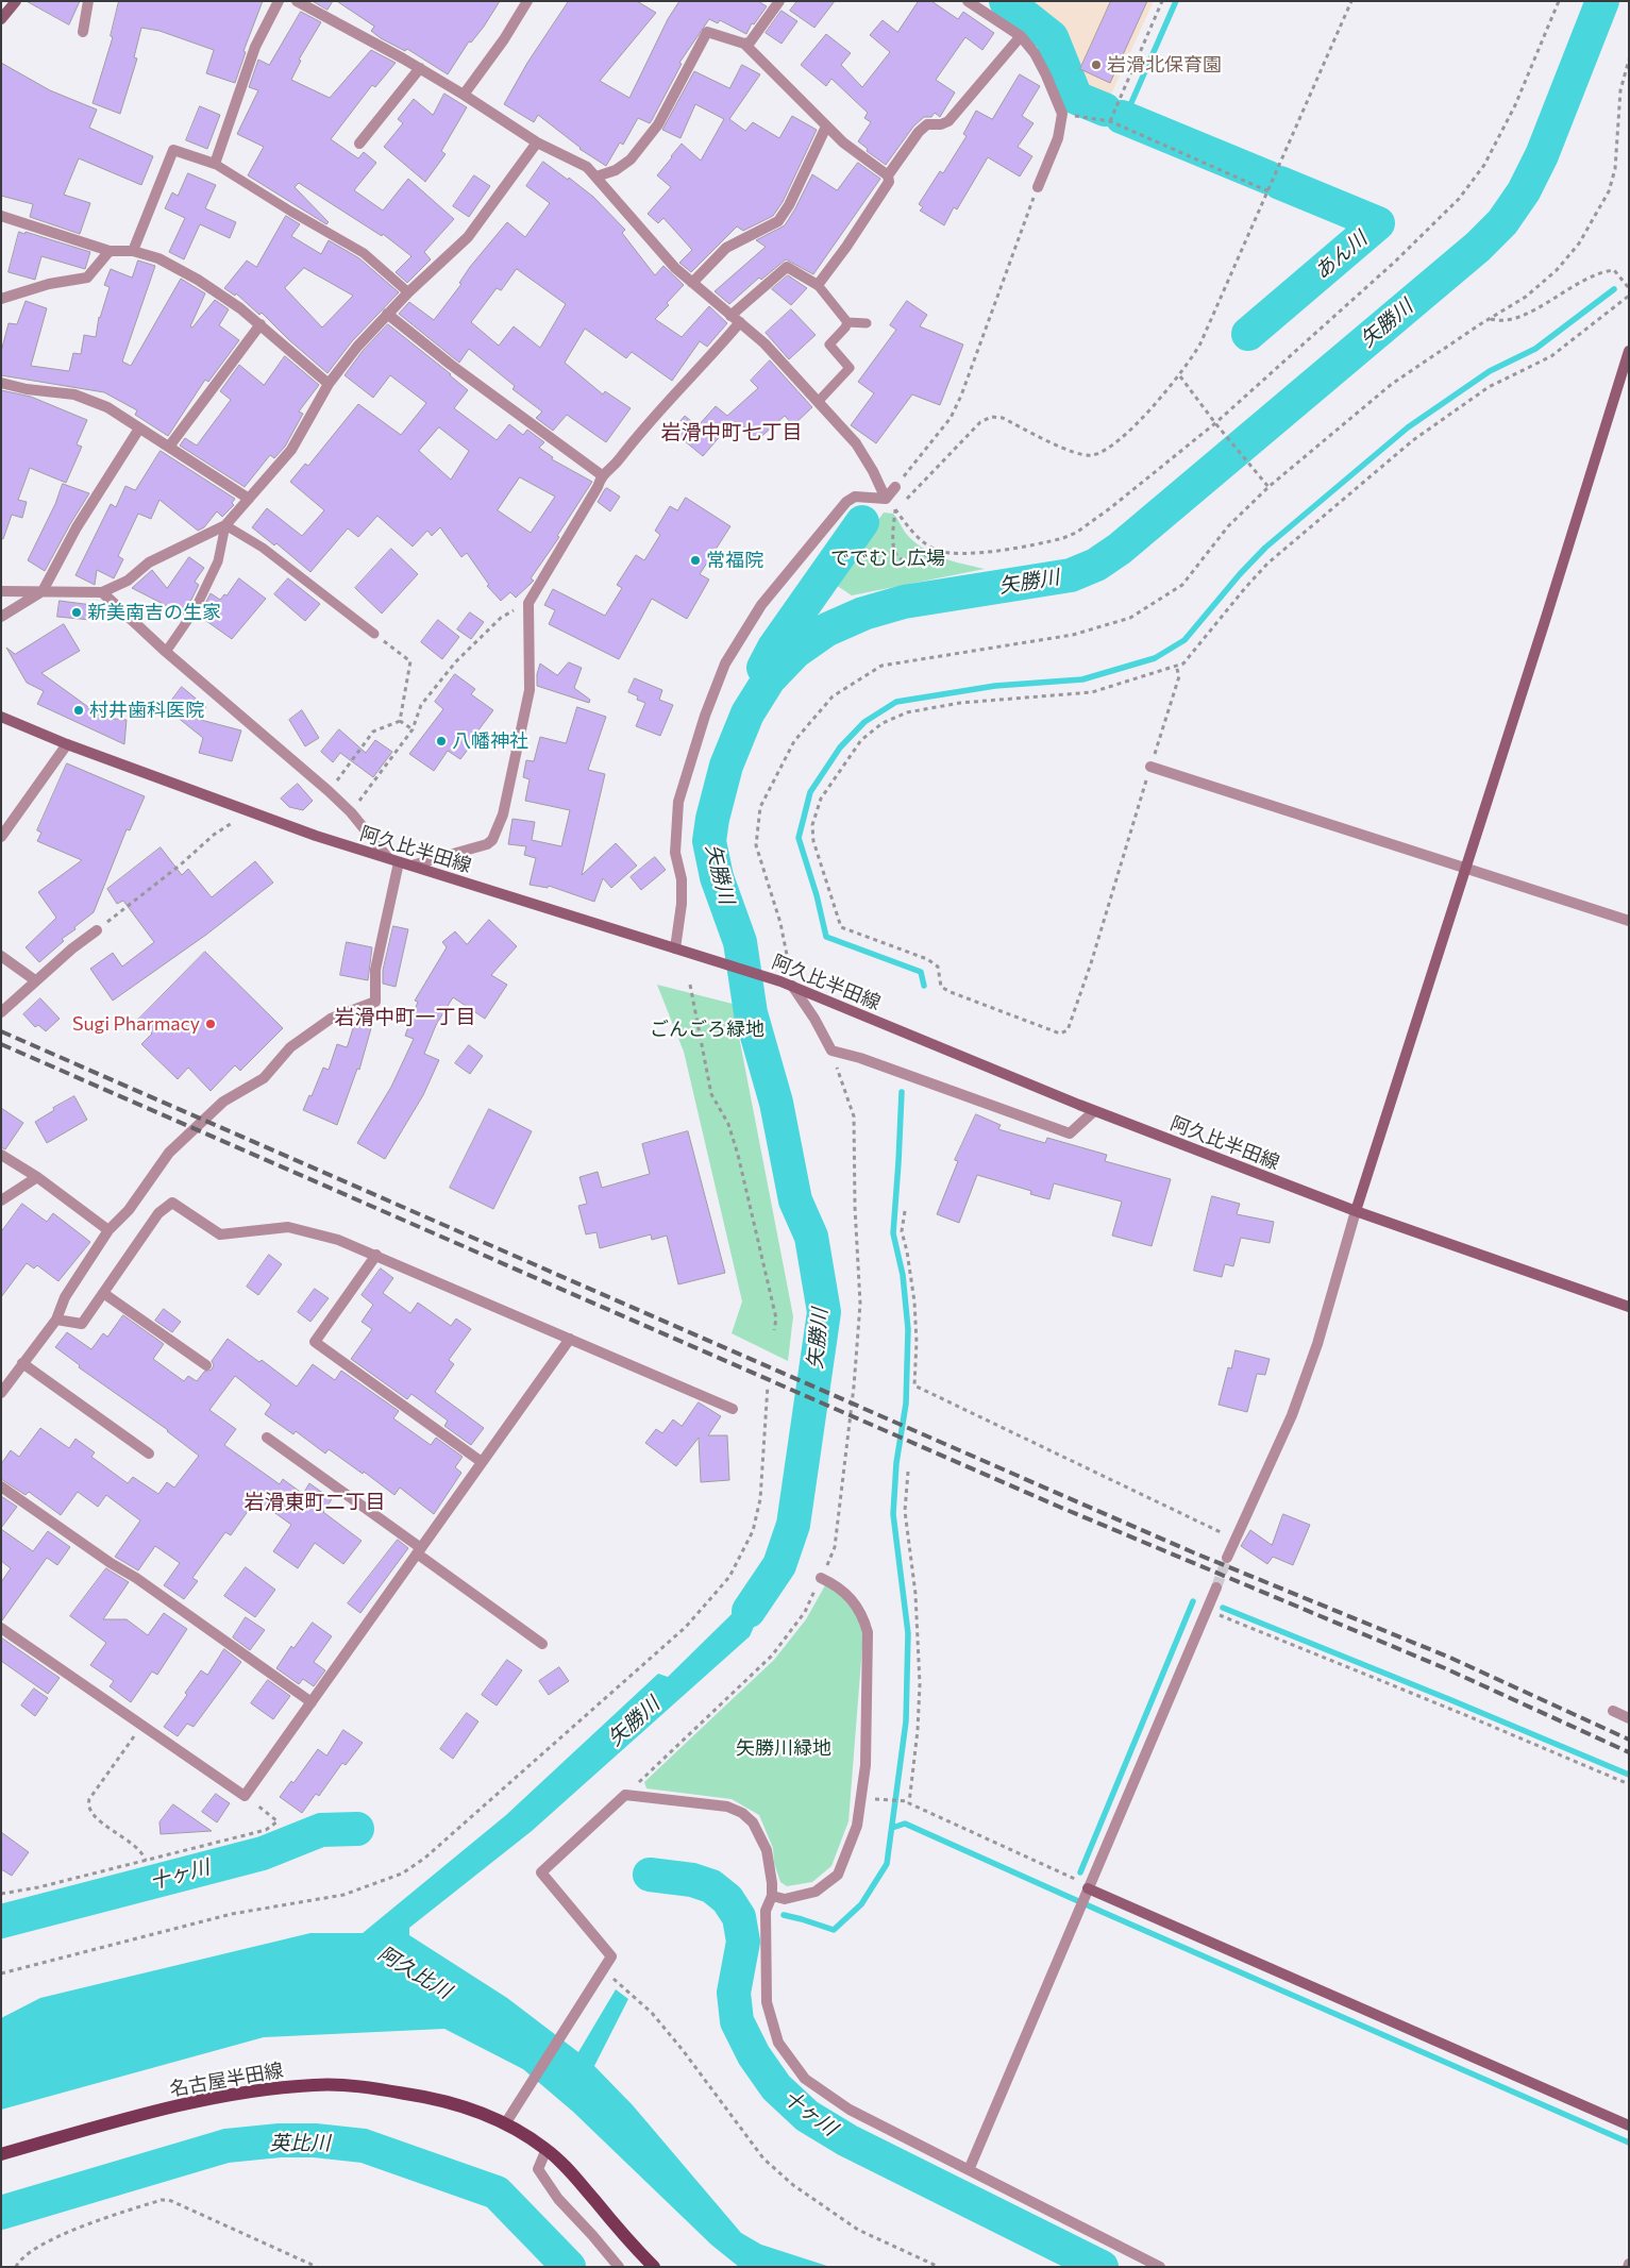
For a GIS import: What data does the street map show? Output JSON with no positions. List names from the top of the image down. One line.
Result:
{"streets":{"main road":["阿久比半田線","名古屋半田線"]},"districts":["岩滑中町七丁目","岩滑中町一丁目","岩滑東町二丁目"],"water":["あん川","矢勝川","十ヶ川","阿久比川","英比川"],"parks":["ででむし広場","ごんごろ緑地","矢勝川緑地"],"places":["岩滑北保育園","常福院","新美南吉の生家","村井歯科医院","八幡神社","Sugi Pharmacy"]}
